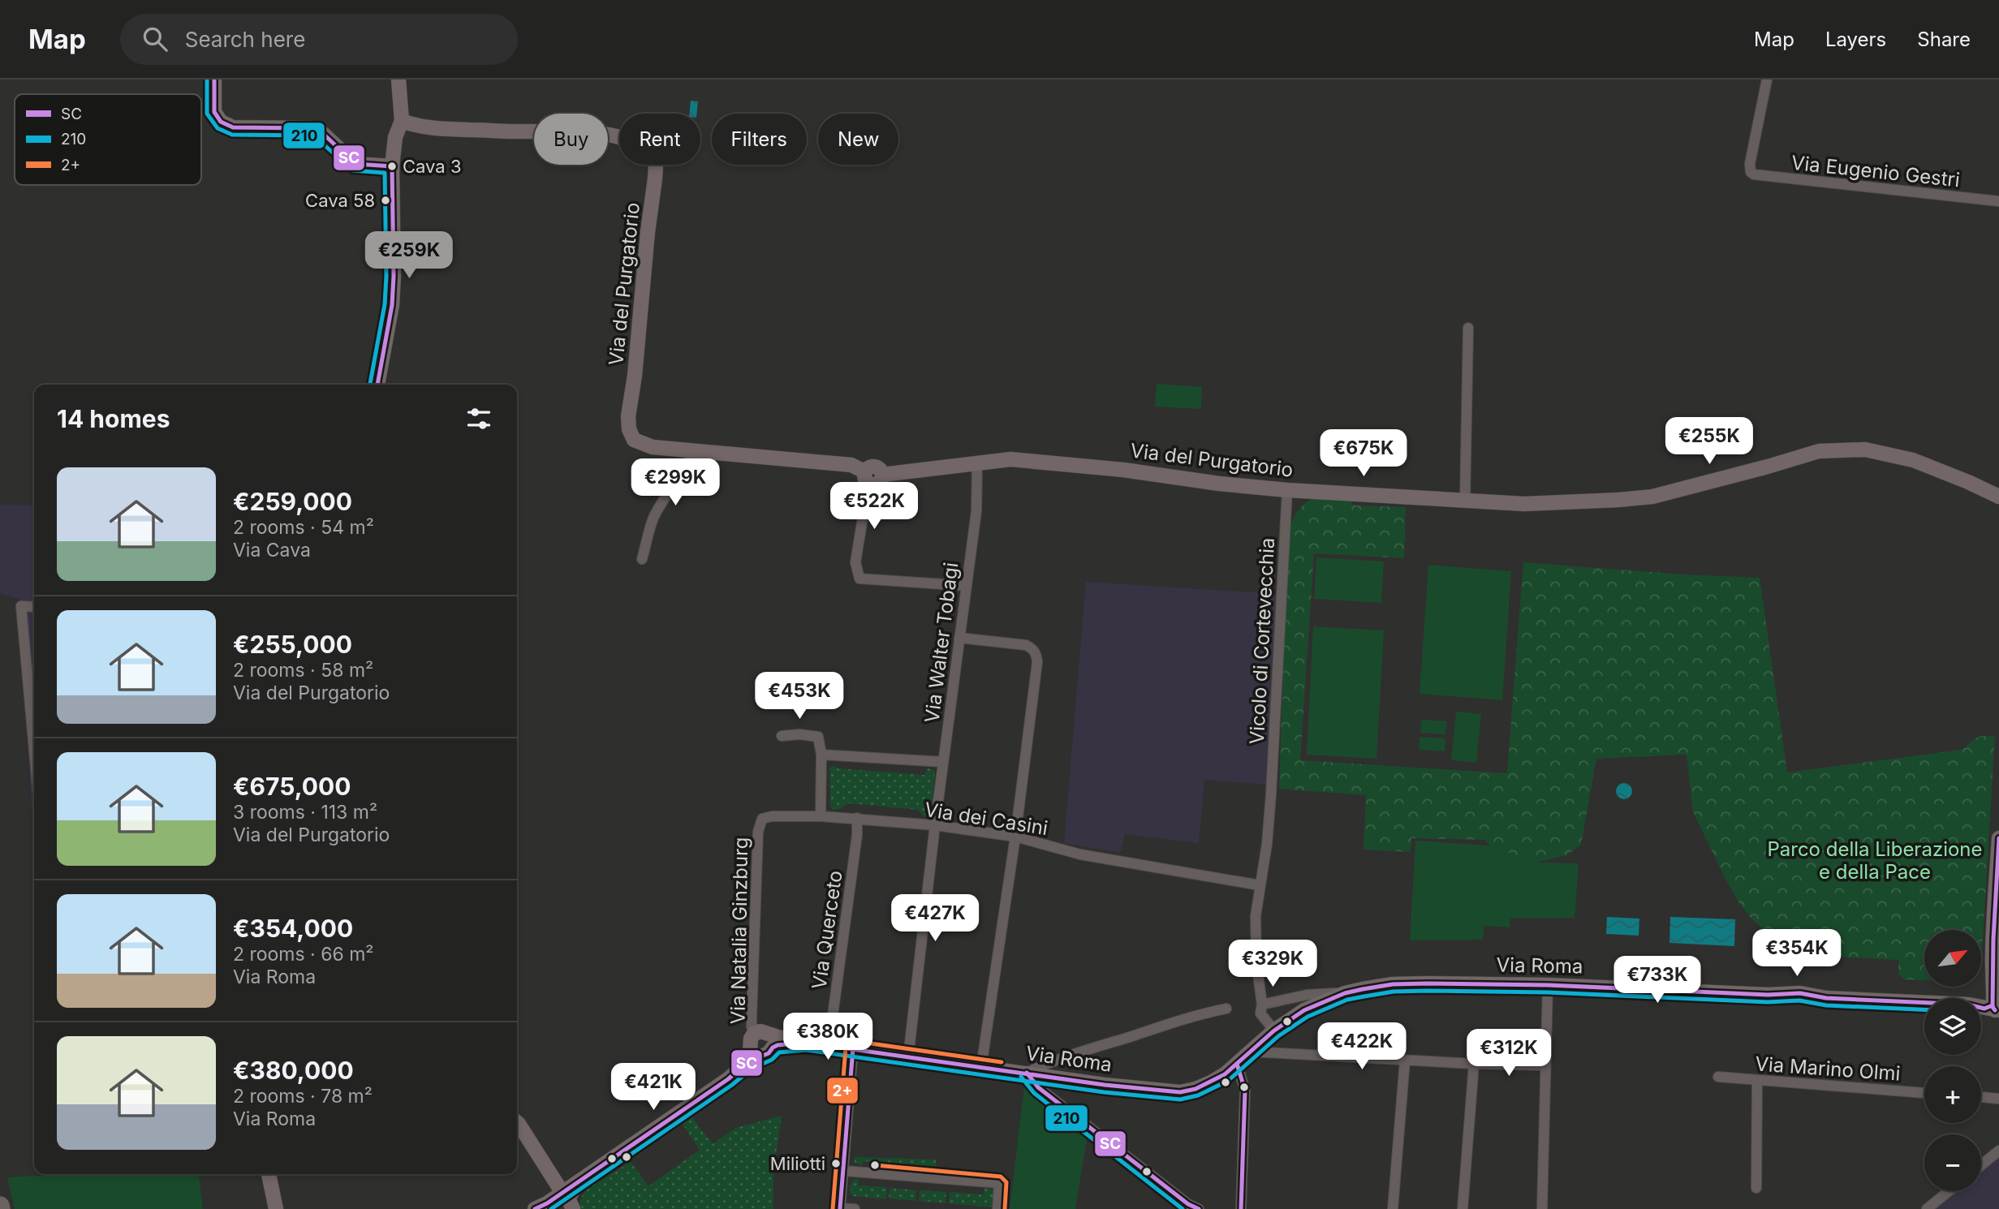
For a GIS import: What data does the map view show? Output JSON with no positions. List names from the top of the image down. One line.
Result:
{"streets":{"street":["Via Eugenio Gestri","Via del Purgatorio","Vicolo di Cortevecchia","Via Walter Tobagi","Via dei Casini","Via Querceto","Via Natalia Ginzburg","Via Roma","Via Marino Olmi"]},"crossings":[["Via del Purgatorio","Vicolo di Cortevecchia"],["Via del Purgatorio","Via Walter Tobagi"],["Vicolo di Cortevecchia","Via dei Casini"],["Via Walter Tobagi","Via dei Casini"],["Via Walter Tobagi","Via Roma"],["Via dei Casini","Via Querceto"],["Via dei Casini","Via Natalia Ginzburg"],["Via Querceto","Via Roma"],["Via Natalia Ginzburg","Via Roma"]],"parks":["Parco della Liberazione e della Pace"],"places":["Cava 3","Cava 58","Miliotti"],"lines":["transit line SC","transit line 210","transit line 2+"],"legend":["SC","210","2+"],"north":"top right","page":{"header":"Map","search":"Search here","nav":["Map","Layers","Share"],"chip":["Buy","Rent","Filters","New"],"price":["€259K","€255K","€675K","€299K","€522K","€453K","€427K","€354K","€329K","€733K","€380K","€422K","€312K","€421K"],"heading":"14 homes","list":[{"name":"€259,000","note":"2 rooms · 54 m² · Via Cava"},{"name":"€255,000","note":"2 rooms · 58 m² · Via del Purgatorio"},{"name":"€675,000","note":"3 rooms · 113 m² · Via del Purgatorio"},{"name":"€354,000","note":"2 rooms · 66 m² · Via Roma"},{"name":"€380,000","note":"2 rooms · 78 m² · Via Roma"}],"map_buttons":["+","−"]}}
